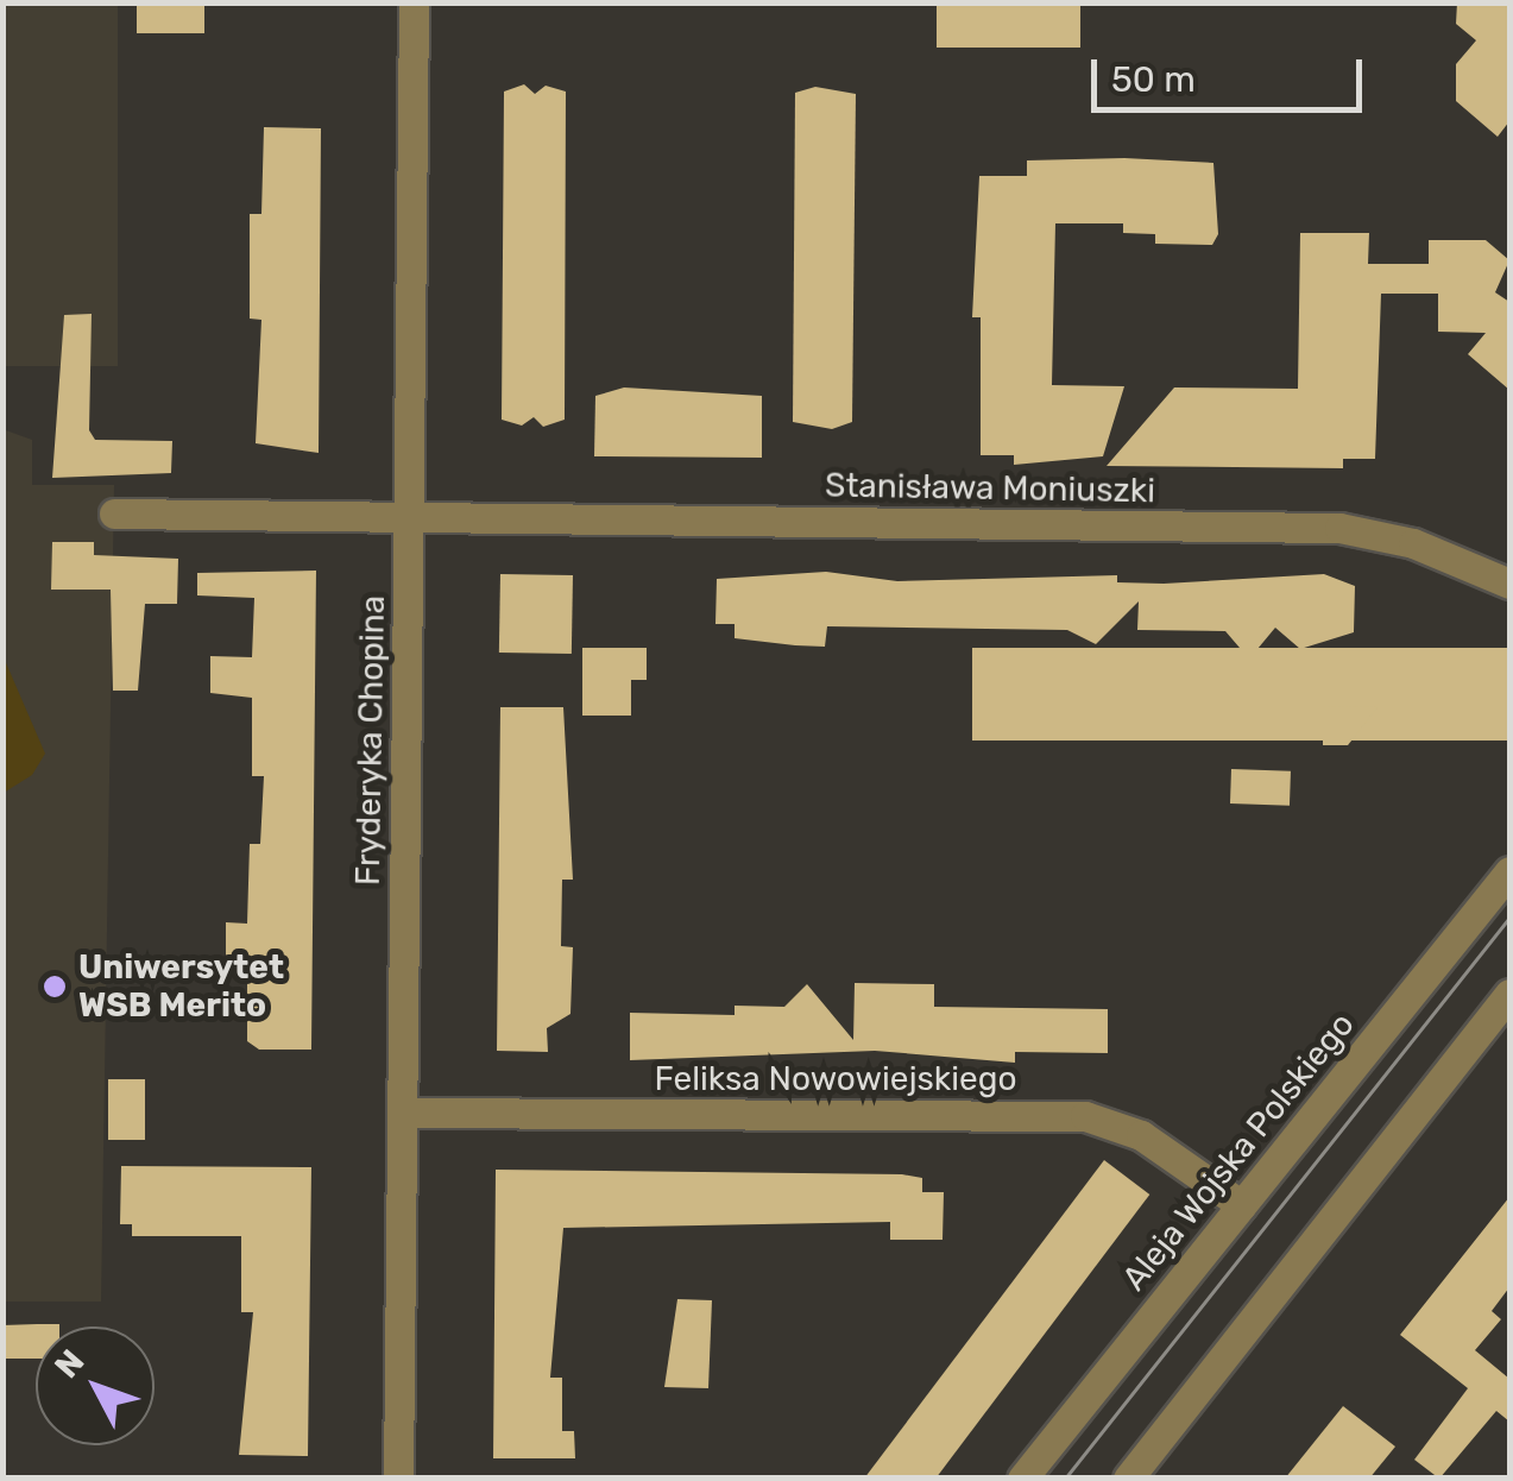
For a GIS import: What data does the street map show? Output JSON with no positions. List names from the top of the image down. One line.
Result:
{"streets":{"street":["Stanisława Moniuszki","Fryderyka Chopina","Feliksa Nowowiejskiego","Aleja Wojska Polskiego"]},"crossings":[["Stanisława Moniuszki","Fryderyka Chopina"],["Fryderyka Chopina","Feliksa Nowowiejskiego"],["Feliksa Nowowiejskiego","Aleja Wojska Polskiego"]],"places":["Uniwersytet WSB Merito"],"scale_bar":"50 m","north":"top left"}
